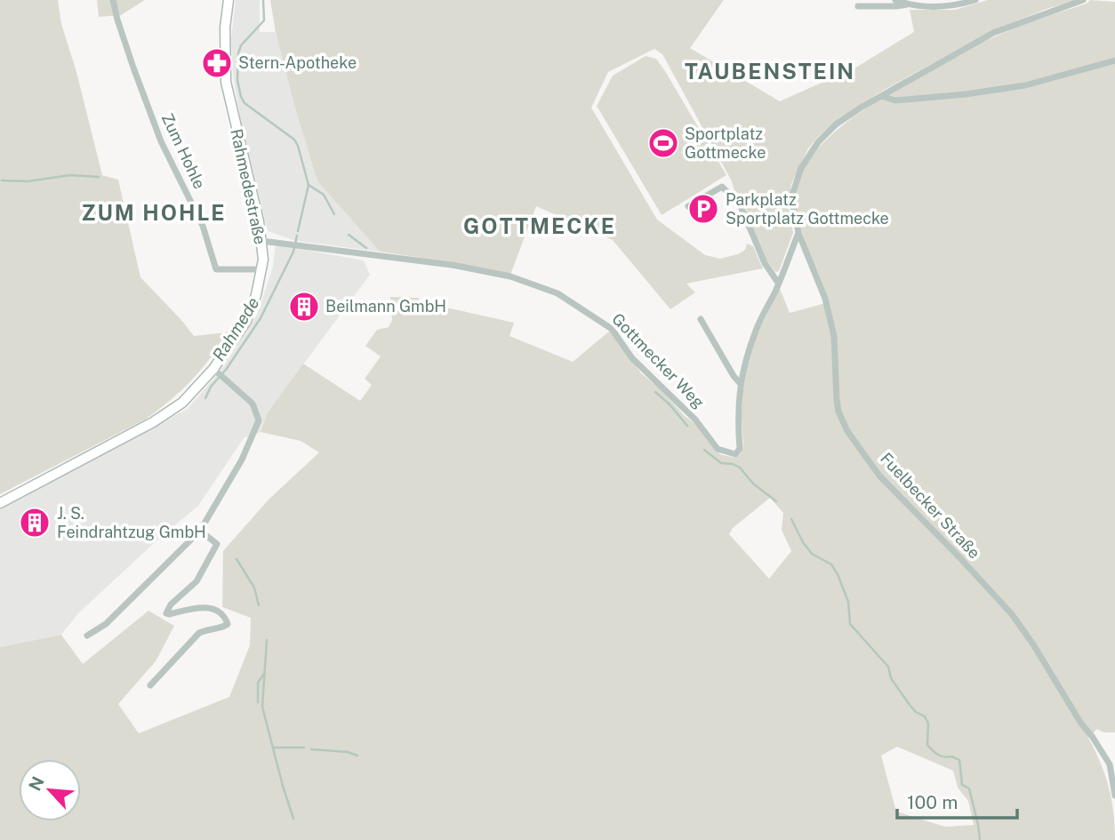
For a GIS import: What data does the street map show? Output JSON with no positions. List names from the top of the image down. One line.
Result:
{"streets":{"main road":["Rahmedestraße"],"street":["Zum Hohle","Gottmecker Weg","Fuelbecker Straße"]},"crossings":[["Zum Hohle","Rahmedestraße"],["Rahmedestraße","Gottmecker Weg"],["Gottmecker Weg","Fuelbecker Straße"]],"districts":["TAUBENSTEIN","ZUM HOHLE","GOTTMECKE"],"water":["Rahmede"],"places":{"pharmacy":["Stern-Apotheke"],"sports":["Sportplatz Gottmecke"],"parking":["Parkplatz Sportplatz Gottmecke"],"building":["Beilmann GmbH","J. S. Feindrahtzug GmbH"]},"scale_bar":"100 m","north":"top left"}
